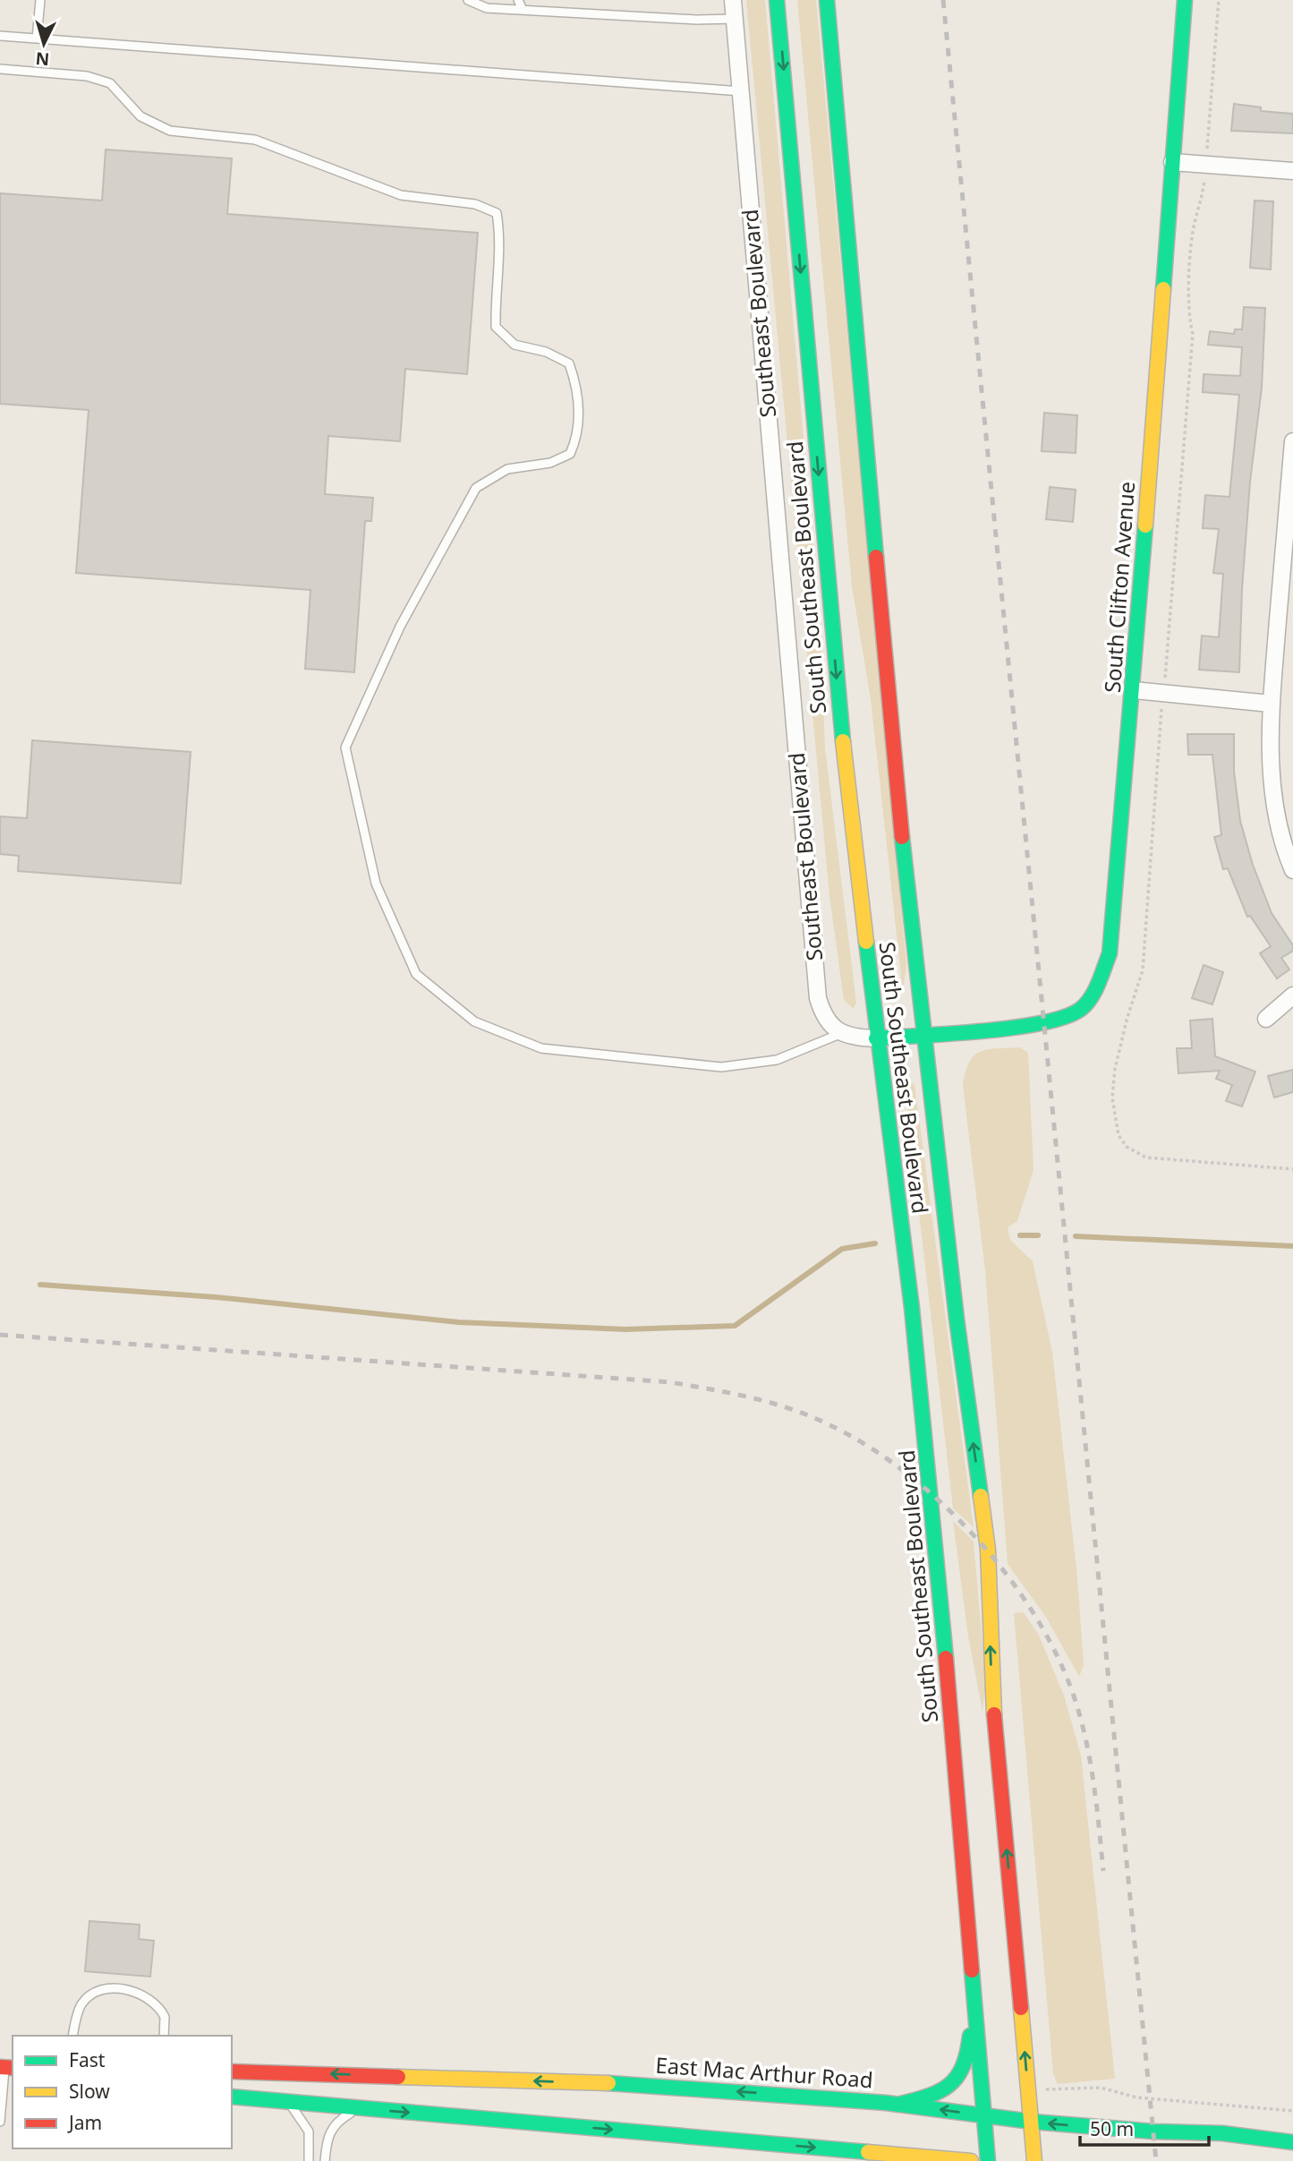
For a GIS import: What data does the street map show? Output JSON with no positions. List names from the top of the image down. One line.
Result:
{"streets":{"main road":["South Southeast Boulevard","South Clifton Avenue","East Mac Arthur Road"],"street":["Southeast Boulevard"]},"crossings":[["South Southeast Boulevard","South Clifton Avenue"],["South Southeast Boulevard","East Mac Arthur Road"]],"legend":["Fast","Slow","Jam"],"scale_bar":"50 m","north":"bottom"}
